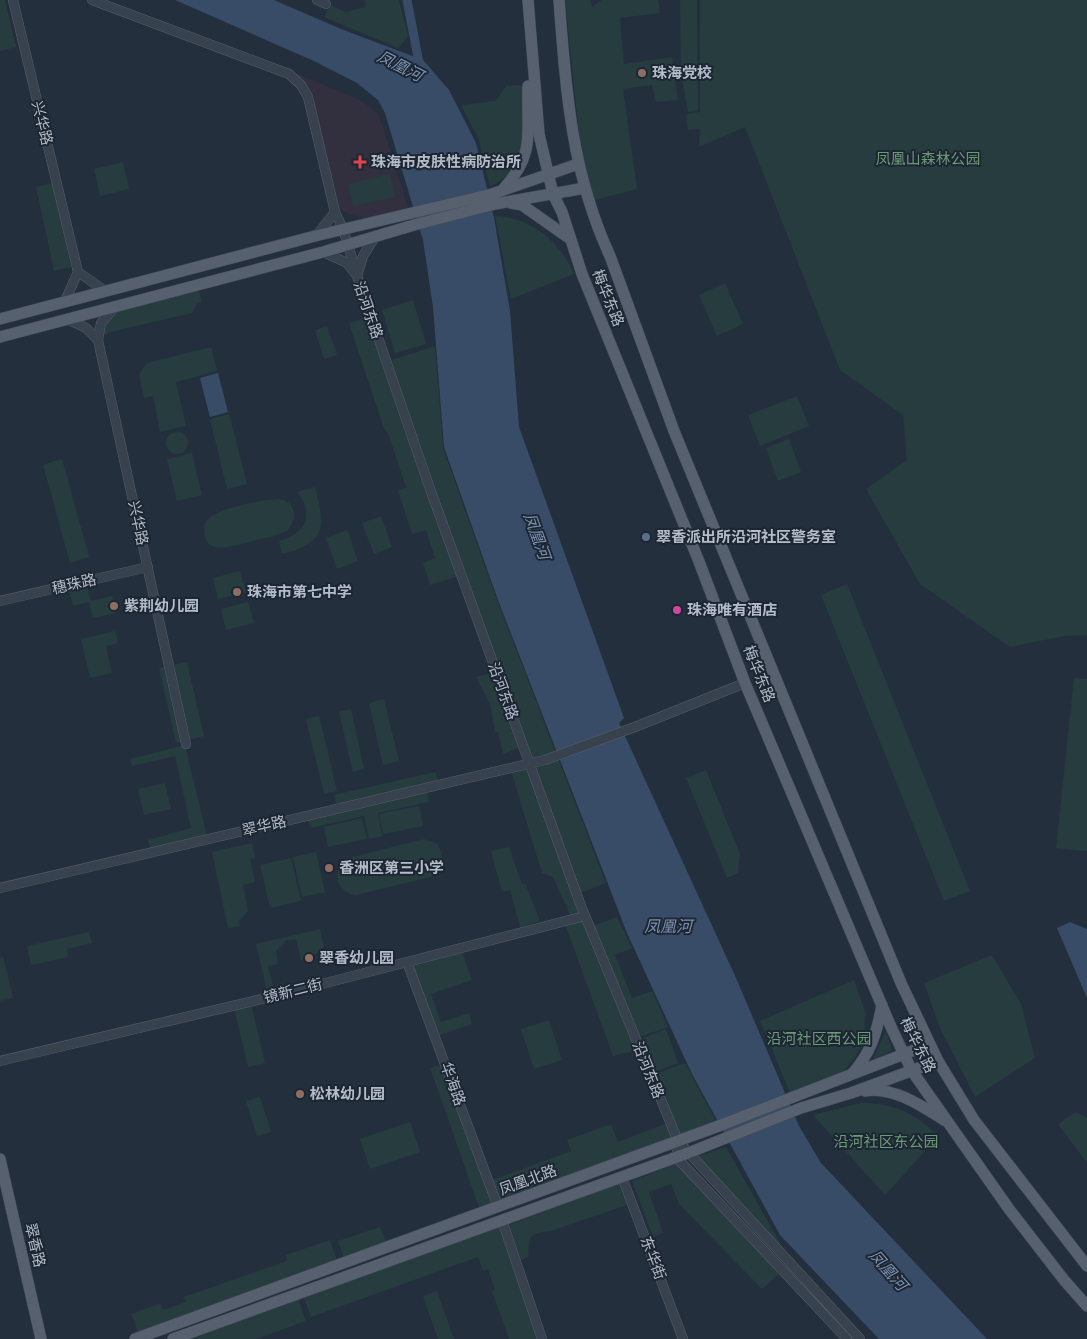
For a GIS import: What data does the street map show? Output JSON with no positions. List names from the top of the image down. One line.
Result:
{"streets":{"main road":["梅华东路","凤凰北路","翠香路"],"street":["兴华路","沿河东路","穗珠路","翠华路","镜新二街","华海路","东华街"]},"crossings":[["兴华路","穗珠路"],["梅华东路","翠华路"],["梅华东路","凤凰北路"],["沿河东路","翠华路"],["沿河东路","镜新二街"],["沿河东路","凤凰北路"],["镜新二街","华海路"],["华海路","凤凰北路"],["凤凰北路","东华街"]],"water":["凤凰河"],"parks":["凤凰山森林公园","沿河社区西公园","沿河社区东公园"],"places":{"other":["珠海党校","翠香派出所沿河社区警务室","珠海市第七中学","紫荆幼儿园","珠海唯有酒店","香洲区第三小学","翠香幼儿园","松林幼儿园"],"health":["珠海市皮肤性病防治所"]}}
